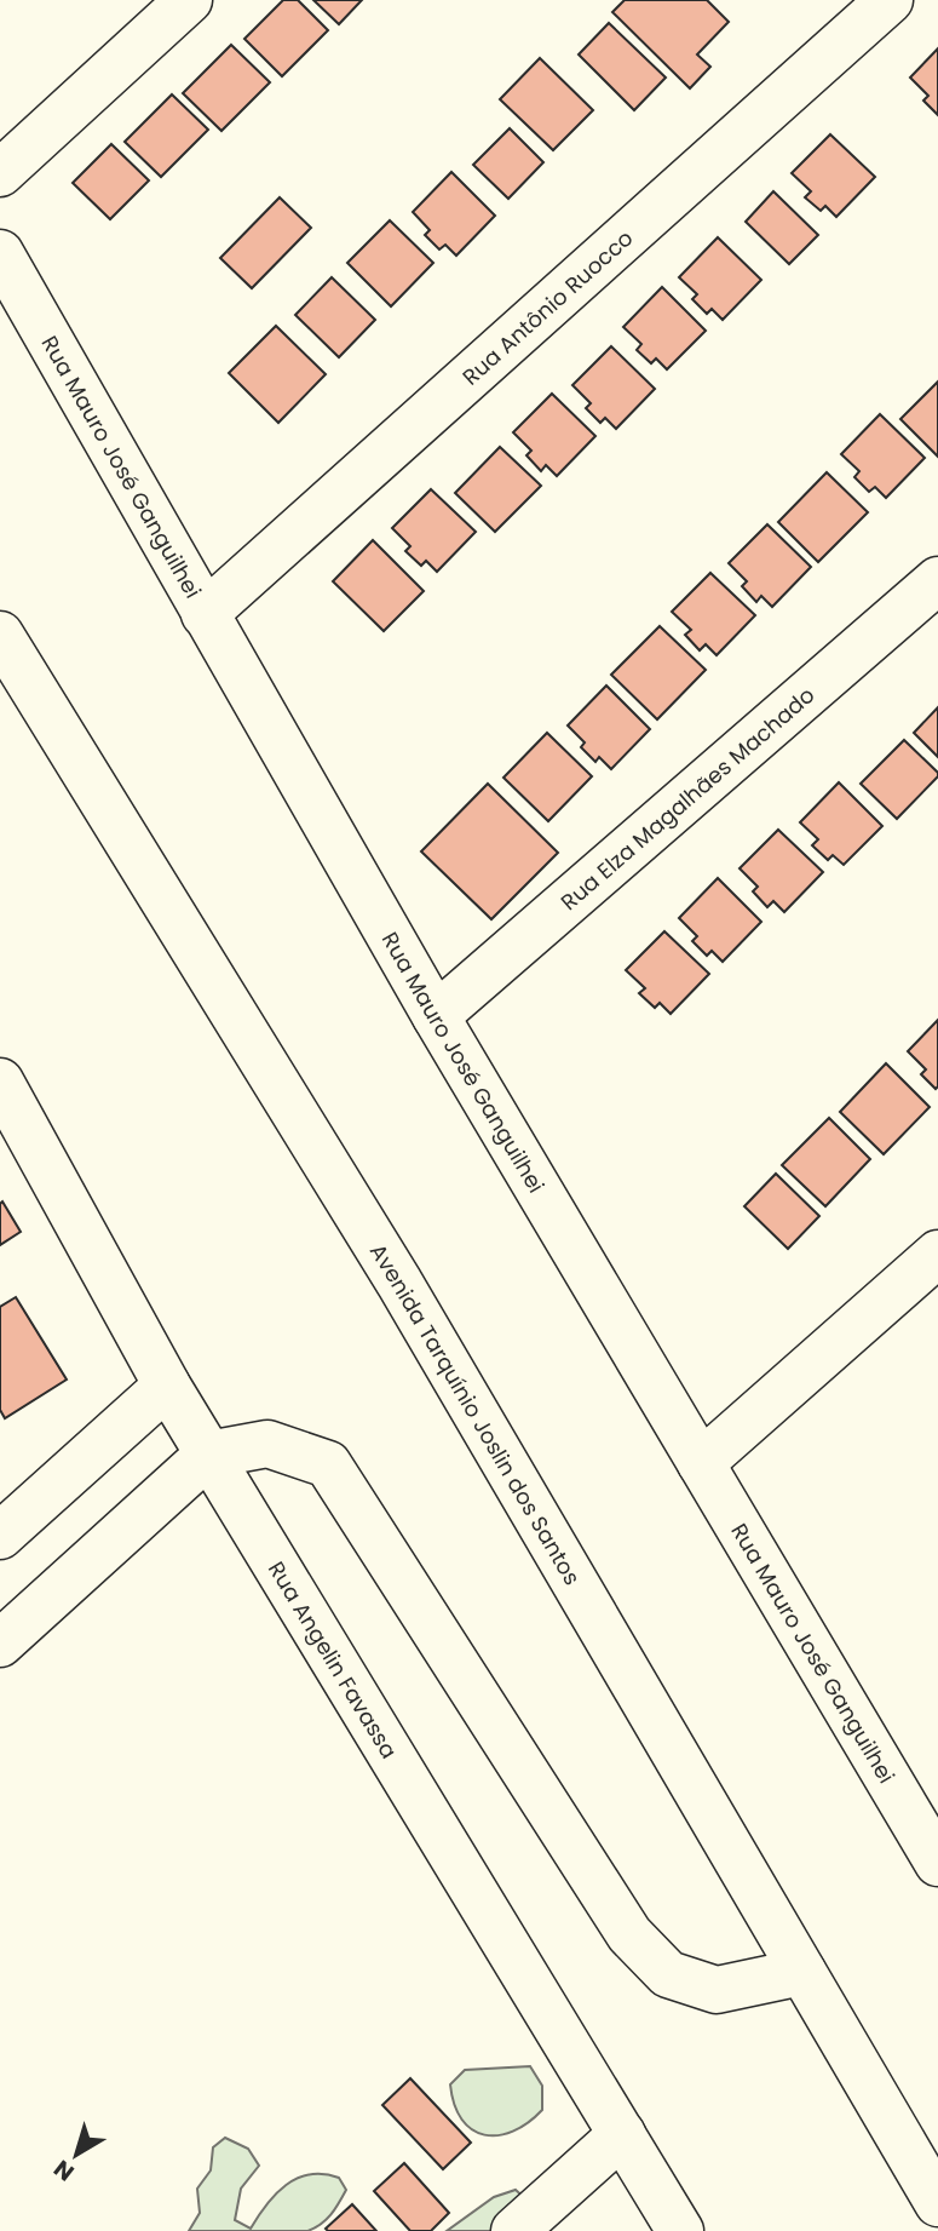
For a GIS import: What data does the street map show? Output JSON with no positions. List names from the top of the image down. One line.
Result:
{"streets":{"street":["Rua Antônio Ruocco","Rua Mauro José Ganguilhei","Rua Elza Magalhães Machado","Avenida Tarquínio Joslin dos Santos","Rua Angelin Favassa"]},"crossings":[["Rua Antônio Ruocco","Rua Mauro José Ganguilhei"],["Rua Mauro José Ganguilhei","Rua Elza Magalhães Machado"]],"north":"bottom left"}
